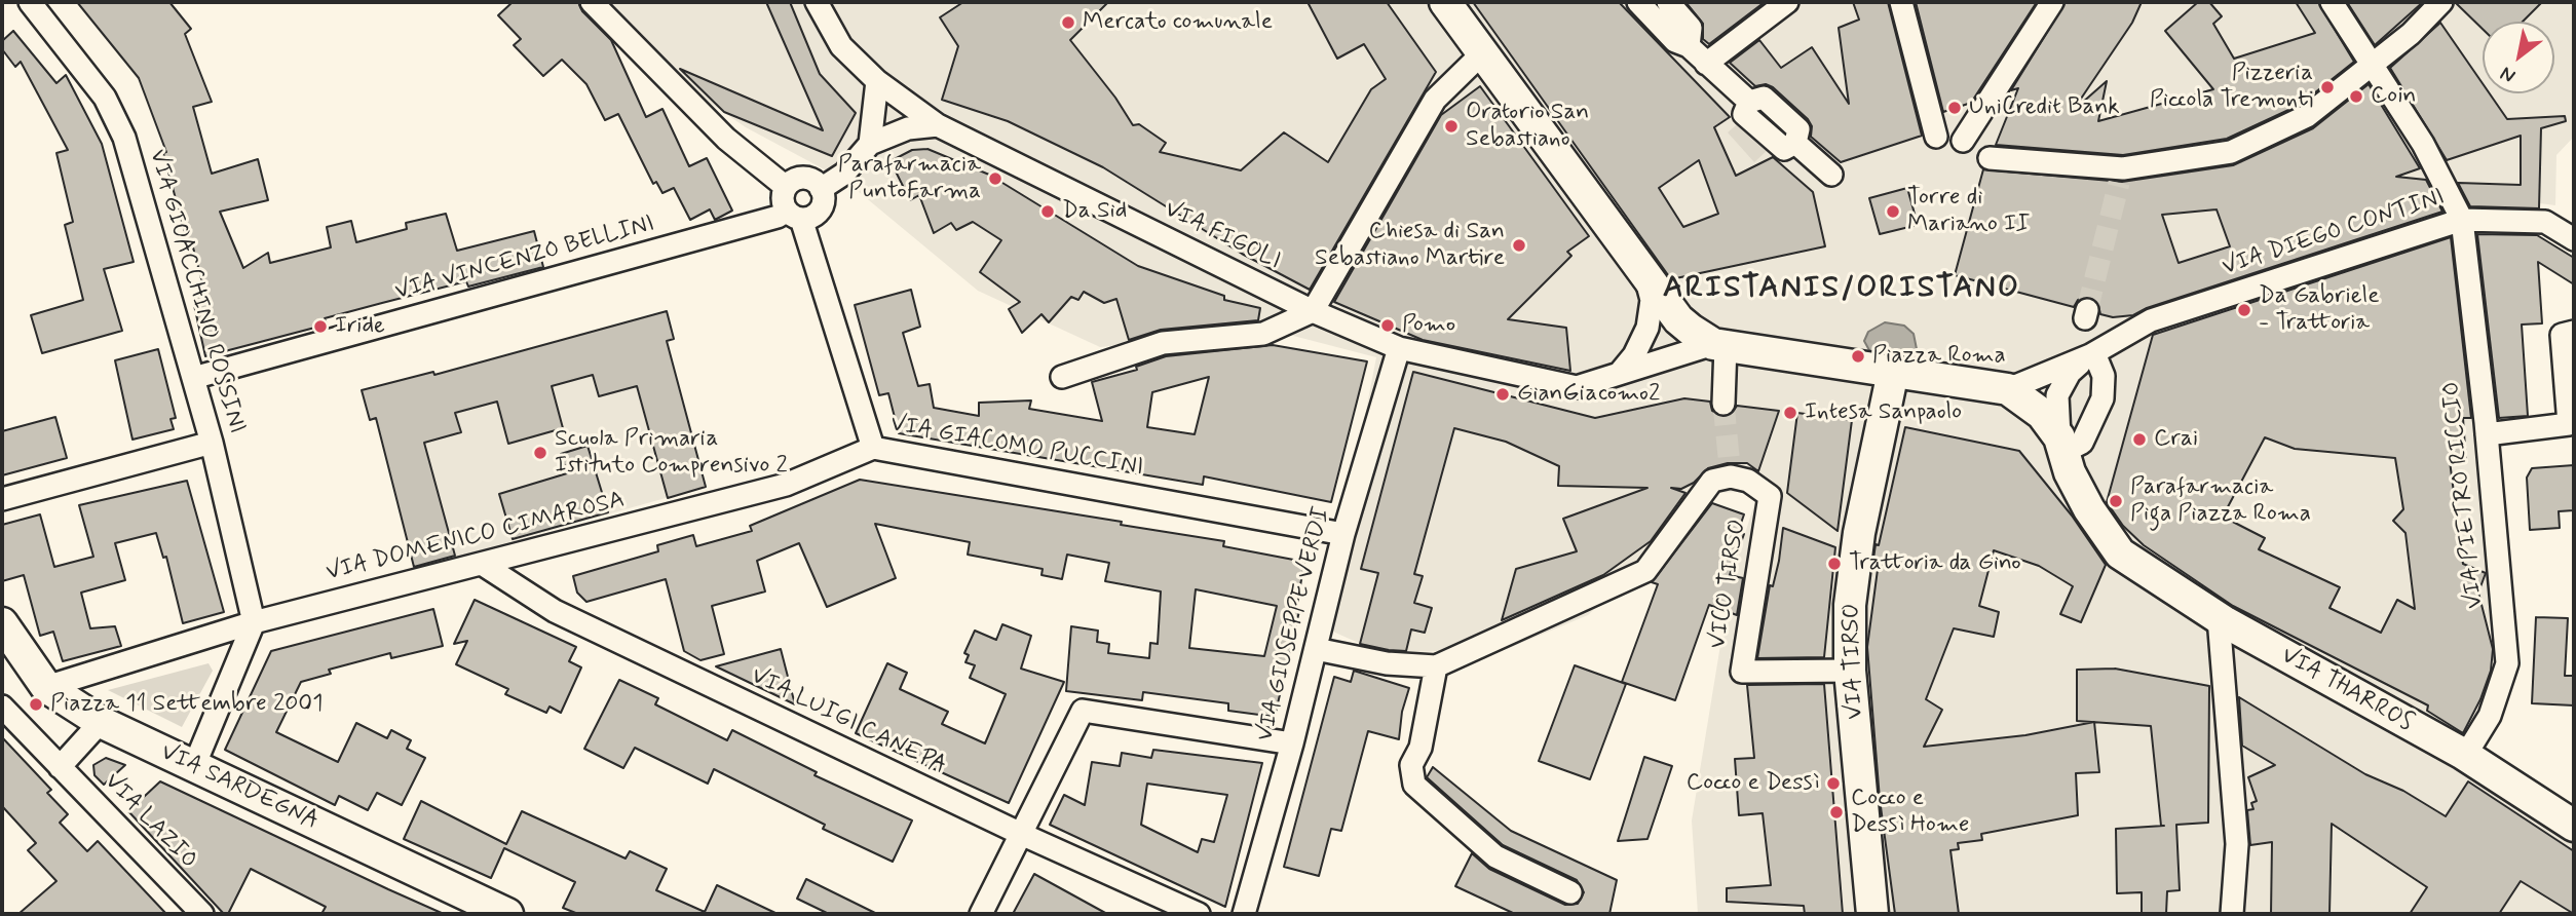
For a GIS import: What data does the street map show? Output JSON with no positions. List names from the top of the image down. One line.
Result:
{"streets":{"street":["VIA DIEGO CONTINI","VIA FIGOLI","VIA VINCENZO BELLINI","VIA GIOACCHINO ROSSINI","VIA GIACOMO PUCCINI","VIA PIETRO RICCIO","VIA DOMENICO CIMAROSA","VICO TIRSO","VIA GIUSEPPE VERDI","VIA TIRSO","VIA THARROS","VIA LUIGI CANEPA","VIA SARDEGNA","VIA LAZIO"]},"crossings":[["VIA DIEGO CONTINI","VIA PIETRO RICCIO"],["VIA FIGOLI","VIA GIUSEPPE VERDI"],["VIA VINCENZO BELLINI","VIA GIOACCHINO ROSSINI"],["VIA VINCENZO BELLINI","VIA GIACOMO PUCCINI"],["VIA GIOACCHINO ROSSINI","VIA DOMENICO CIMAROSA"],["VIA GIACOMO PUCCINI","VIA DOMENICO CIMAROSA"],["VIA GIACOMO PUCCINI","VIA GIUSEPPE VERDI"],["VIA PIETRO RICCIO","VIA THARROS"],["VIA DOMENICO CIMAROSA","VIA LUIGI CANEPA"],["VIA DOMENICO CIMAROSA","VIA SARDEGNA"],["VICO TIRSO","VIA TIRSO"]],"districts":["ARISTANIS/ORISTANO"],"places":["Mercato comunale","Pizzeria Piccola Tremonti","Coin","UniCredit Bank","Oratorio San Sebastiano","Parafarmacia PuntoFarma","Da Sid","Torre di Mariano II","Chiesa di San Sebastiano Martire","Da Gabriele - Trattoria","Pomo","Iride","Piazza Roma","GianGiacomo2","Intesa Sanpaolo","Crai","Scuola Primaria Istituto Comprensivo 2","Parafarmacia Piga Piazza Roma","Trattoria da Gino","Piazza 11 Settembre 2001","Cocco e Dessì","Cocco e Dessì Home"],"north":"bottom left"}
